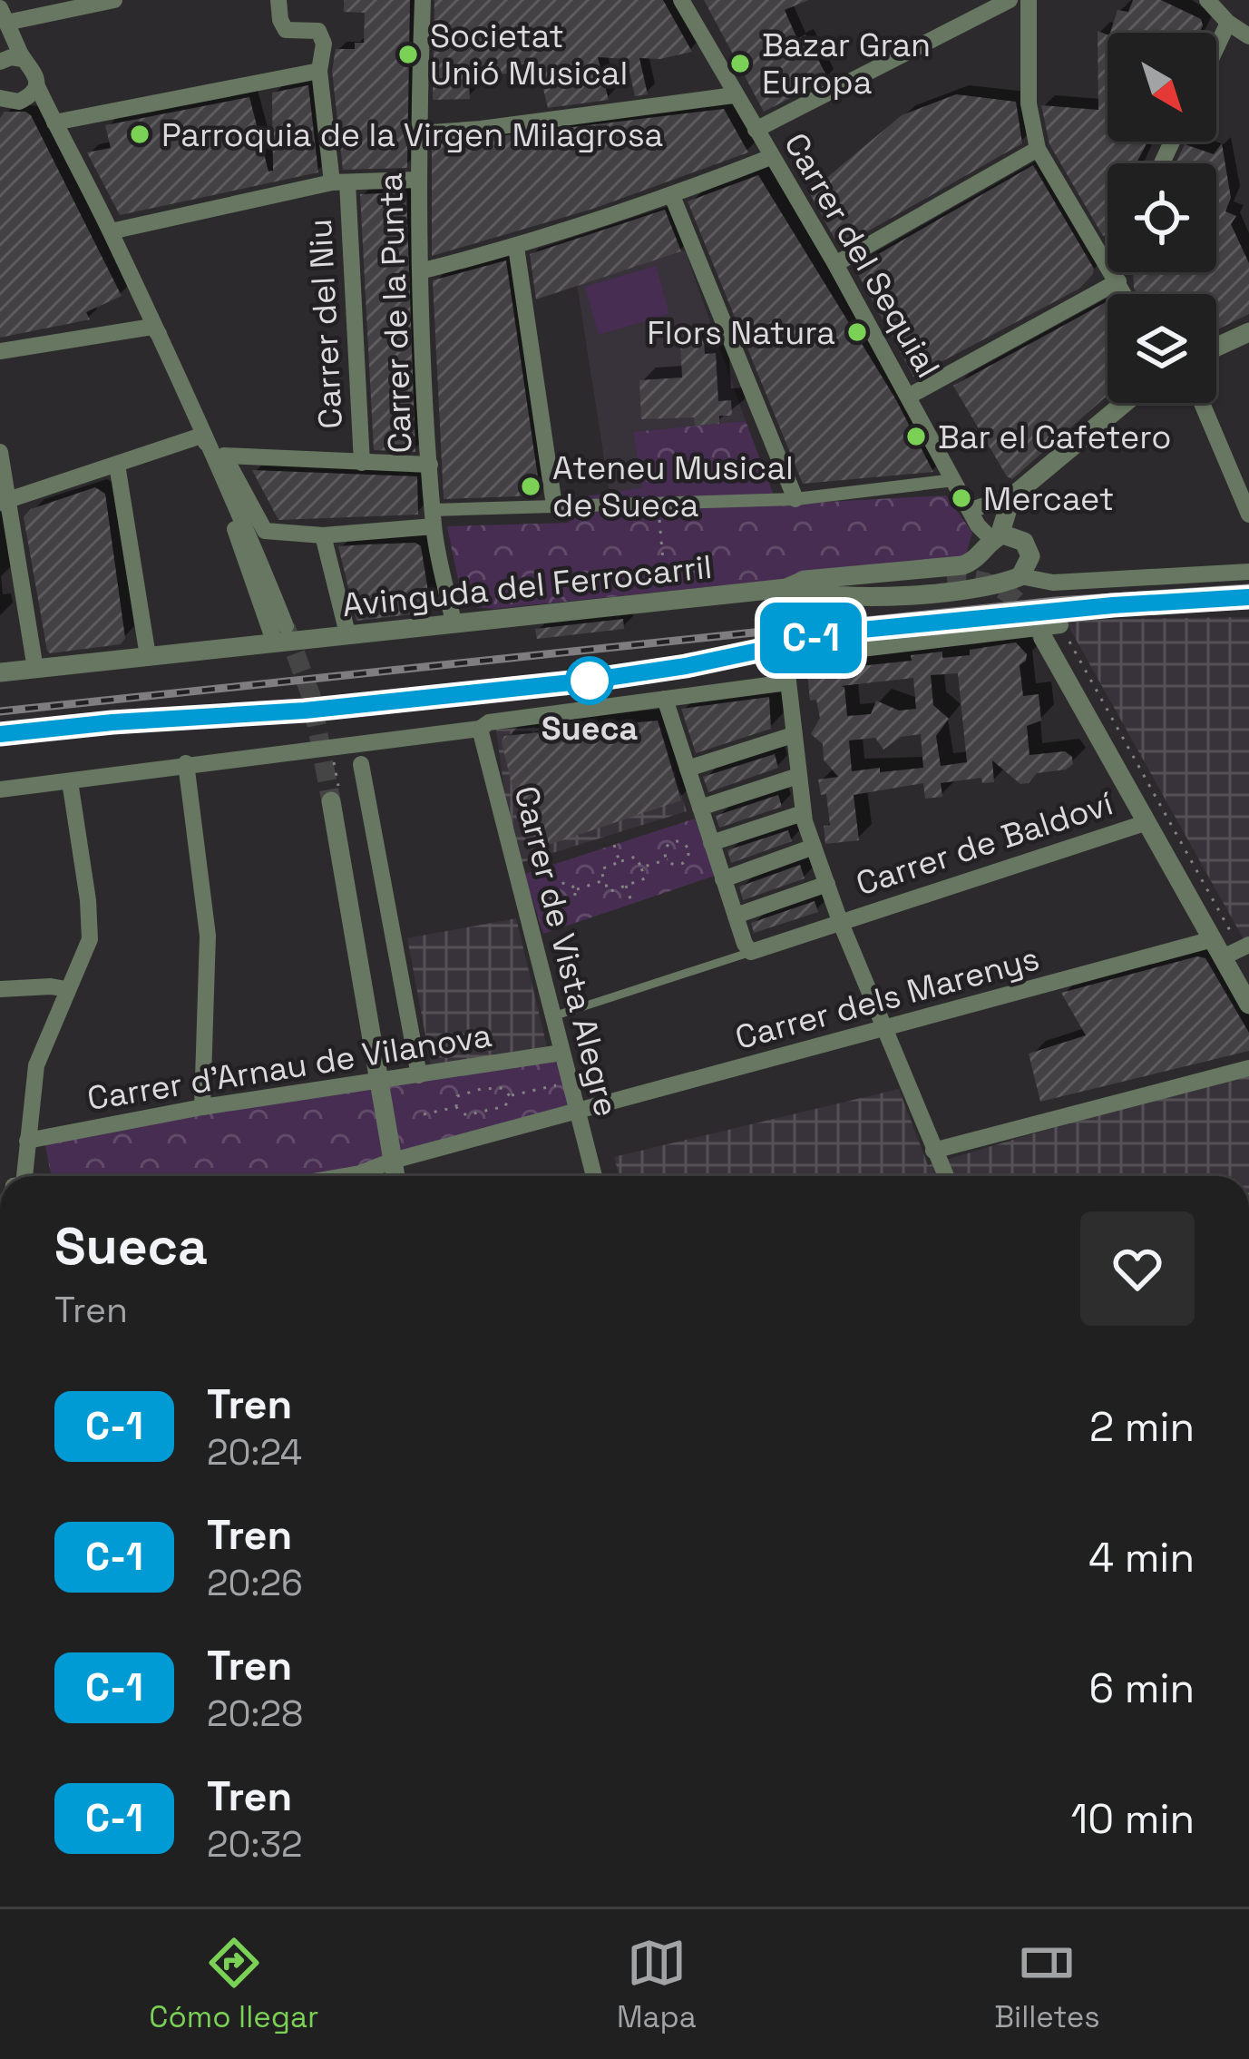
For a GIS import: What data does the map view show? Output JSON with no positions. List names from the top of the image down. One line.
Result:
{"streets":{"street":["Carrer del Sequial","Carrer de la Punta","Carrer del Niu","Avinguda del Ferrocarril","Carrer de Baldoví","Carrer de Vista Alegre","Carrer dels Marenys","Carrer d'Arnau de Vilanova"]},"crossings":[["Carrer del Sequial","Avinguda del Ferrocarril"],["Carrer de la Punta","Avinguda del Ferrocarril"],["Carrer de Vista Alegre","Carrer dels Marenys"],["Carrer de Vista Alegre","Carrer d'Arnau de Vilanova"]],"places":["Societat Unió Musical","Bazar Gran Europa","Parroquia de la Virgen Milagrosa","Flors Natura","Bar el Cafetero","Ateneu Musical de Sueca","Mercaet","Sueca"],"north":"bottom right","page":{"on_map":"C-1","heading":["Sueca","Tren"],"list":[{"mark":"C-1","name":"Tren","note":"20:24","value":"2 min"},{"mark":"C-1","name":"Tren","note":"20:26","value":"4 min"},{"mark":"C-1","name":"Tren","note":"20:28","value":"6 min"},{"mark":"C-1","name":"Tren","note":"20:32","value":"10 min"}],"tabs":["Cómo llegar","Mapa","Billetes"]}}
